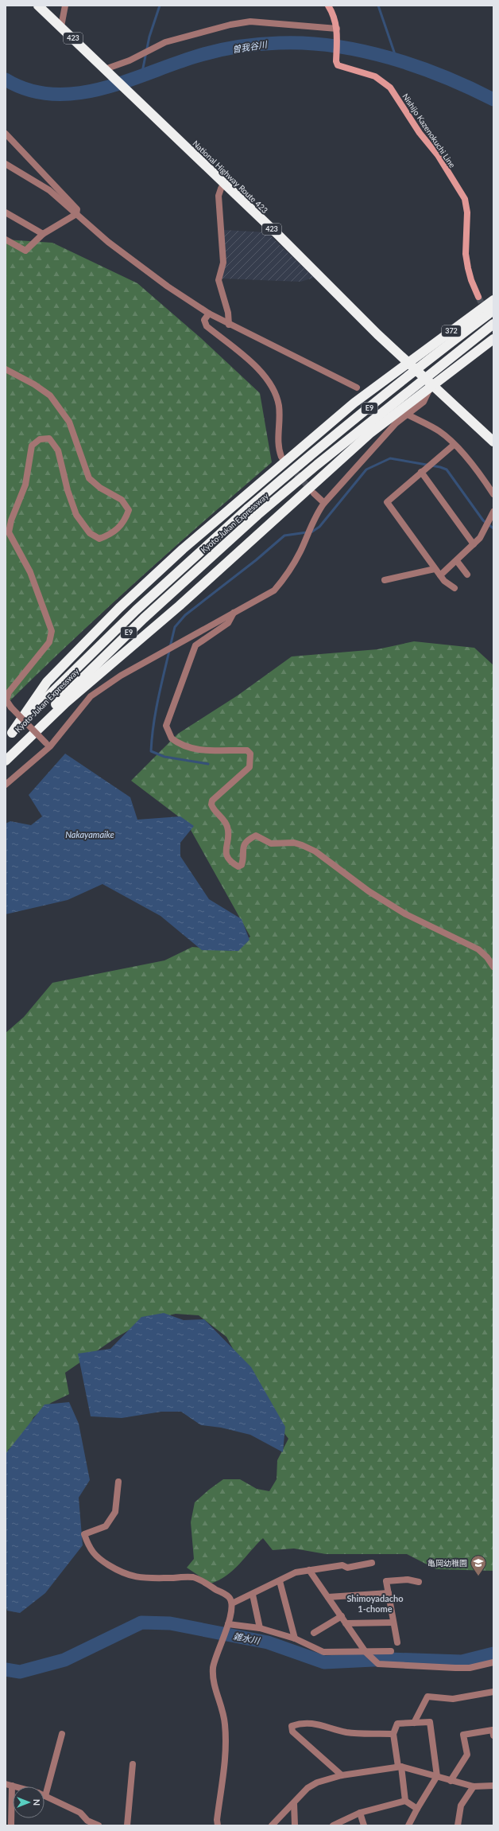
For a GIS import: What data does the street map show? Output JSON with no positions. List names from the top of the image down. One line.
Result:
{"streets":{"highway":["423","National Highway Route 423","372","E9","Kyoto-Jukan Expressway"],"main road":["Nishijo Kazenokuchi Line"]},"crossings":[["National Highway Route 423","372"]],"districts":["Shimoyadacho 1-chome"],"water":["曽我谷川","Nakayamaike","雑水川"],"places":{"school or university":["亀岡幼稚園"]},"north":"right"}
